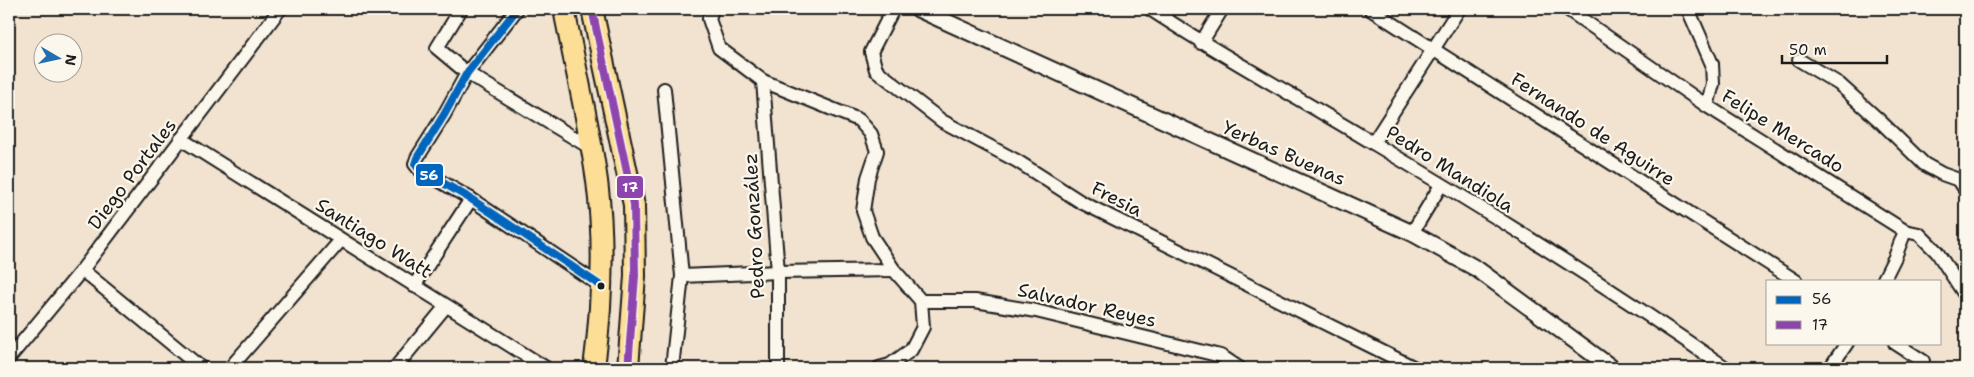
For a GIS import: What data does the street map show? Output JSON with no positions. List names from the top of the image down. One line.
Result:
{"streets":{"street":["Fernando de Aguirre","Felipe Mercado","Yerbas Buenas","Pedro Mandiola","Diego Portales","Fresia","Pedro González","Santiago Watt","Salvador Reyes"]},"crossings":[["Diego Portales","Santiago Watt"]],"lines":["transit line 56","transit line 17"],"legend":["56","17"],"scale_bar":"50 m","north":"right"}
